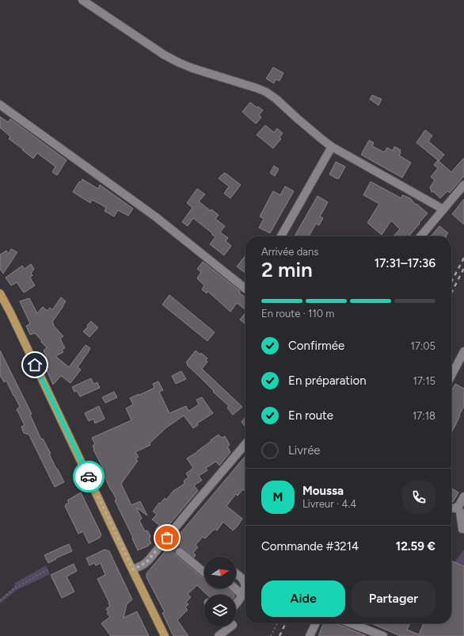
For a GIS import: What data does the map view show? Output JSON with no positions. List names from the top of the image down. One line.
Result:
{"north":"right","page":{"heading":["2 min","Arrivée dans","17:31–17:36"],"panel":["Moussa","Livreur · 4.4","Commande #3214","12.59 €"],"bar":"En route · 110 m","list":[["Confirmée","17:05"],["En préparation","17:15"],["En route","17:18"],"Livrée"],"round":"M","buttons":["Aide","Partager"]}}
